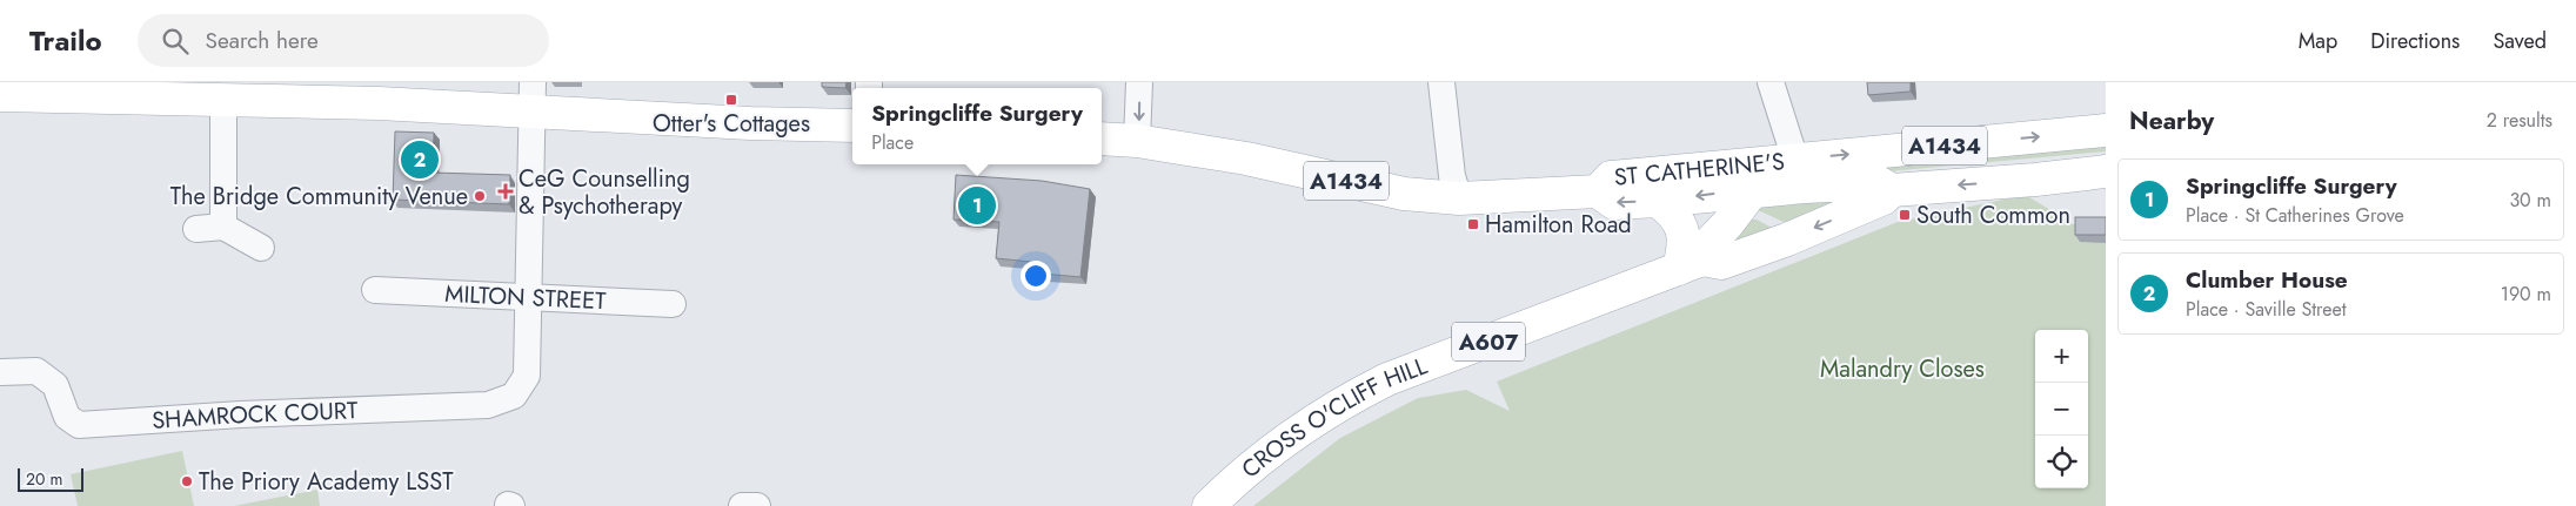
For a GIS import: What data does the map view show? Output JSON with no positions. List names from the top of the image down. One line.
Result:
{"streets":{"main road":["A1434","ST CATHERINE'S","A607","CROSS O'CLIFF HILL"],"street":["MILTON STREET","SHAMROCK COURT"]},"crossings":[["A1434","ST CATHERINE'S"],["ST CATHERINE'S","CROSS O'CLIFF HILL"],["MILTON STREET","SHAMROCK COURT"]],"parks":["Malandry Closes"],"places":{"transit":["Otter's Cottages","South Common","Hamilton Road"],"health":["CeG Counselling & Psychotherapy"],"other":["The Bridge Community Venue","The Priory Academy LSST"]},"scale_bar":"20 m","page":{"header":"Trailo","search":"Search here","nav":["Map","Directions","Saved"],"heading":["Nearby","2 results"],"popup":["Springcliffe Surgery","Place"],"pins":["2","1"],"list":[{"mark":"1","name":"Springcliffe Surgery","note":"Place · St Catherines Grove","value":"30 m"},{"mark":"2","name":"Clumber House","note":"Place · Saville Street","value":"190 m"}],"map_buttons":["+","−"],"scale":"20 m"}}
